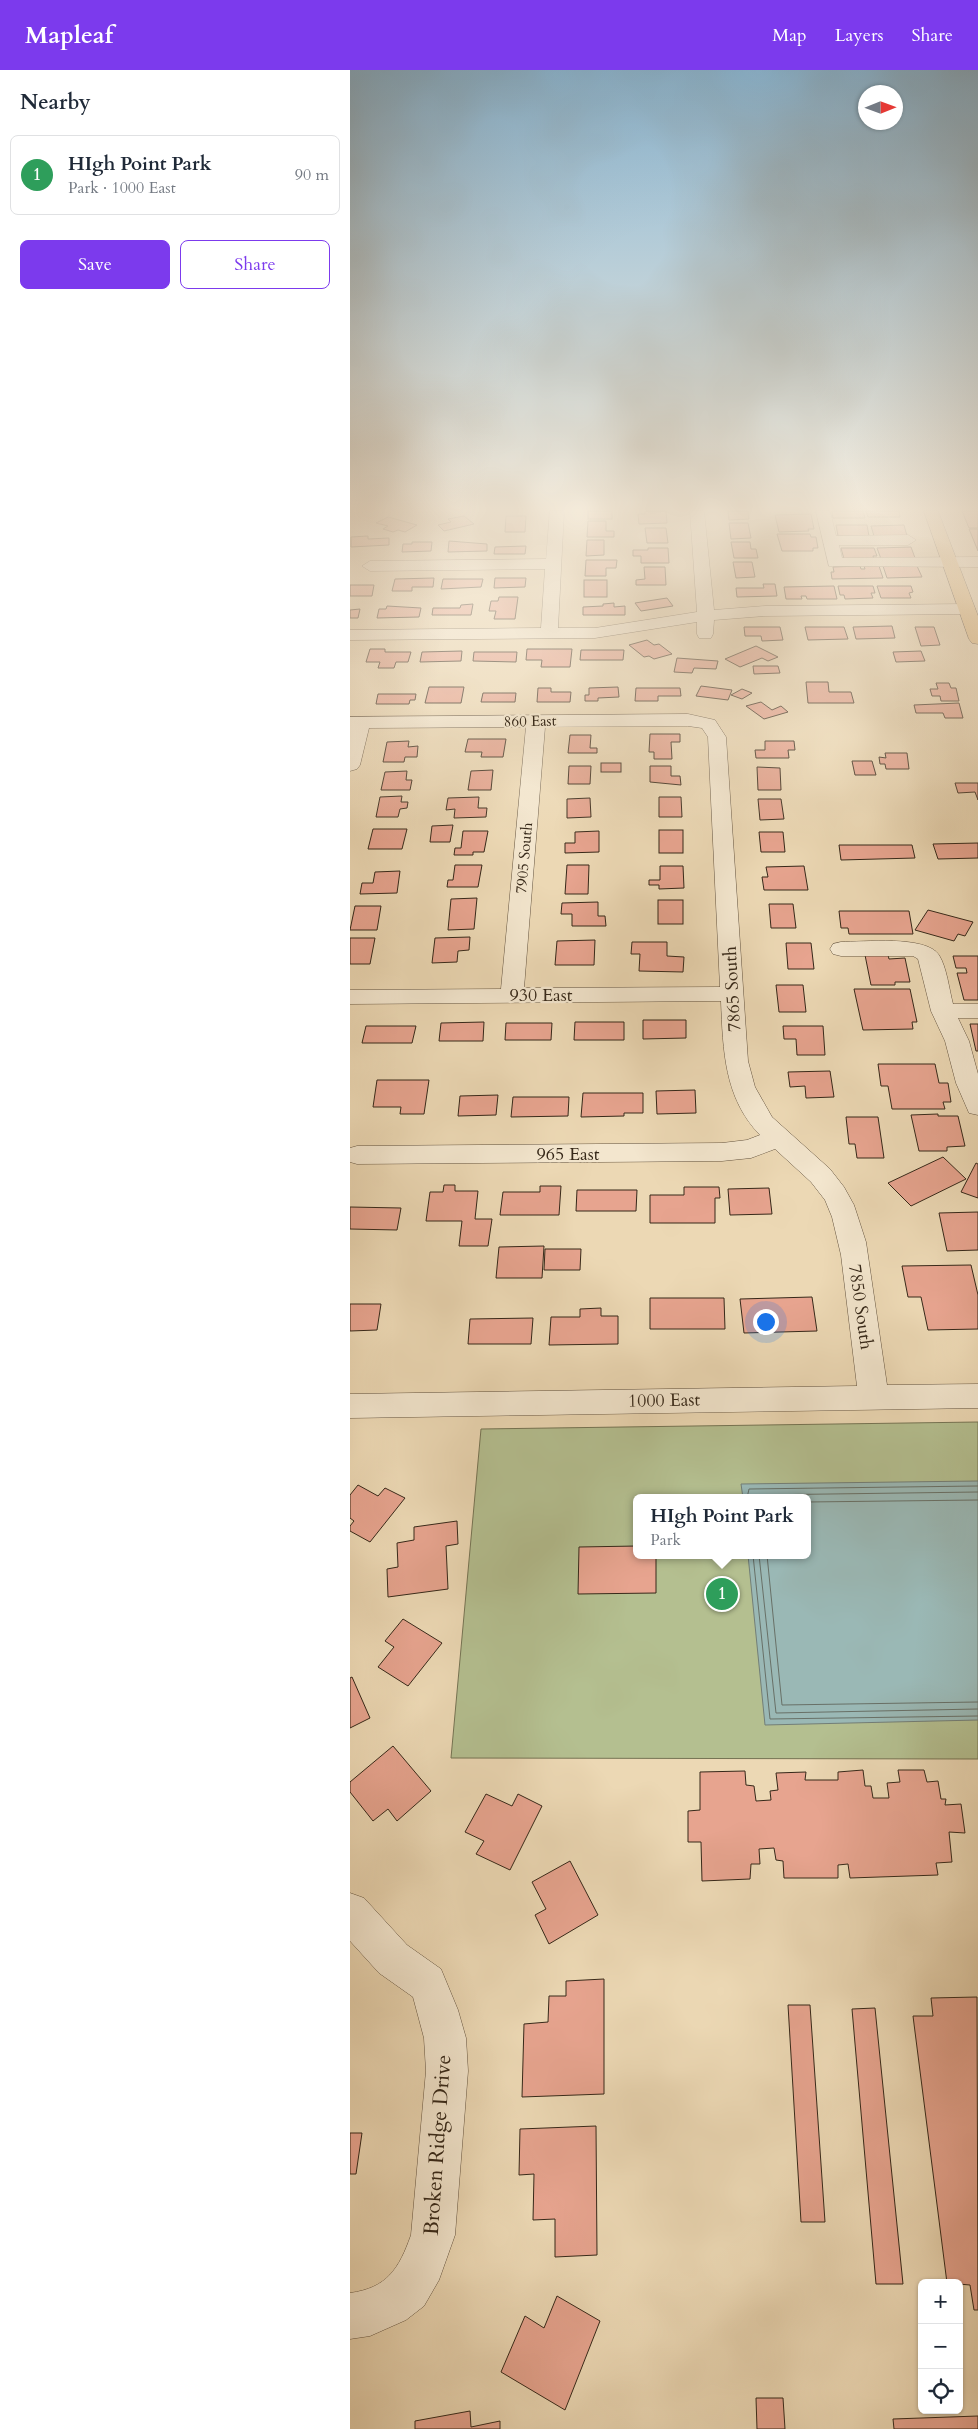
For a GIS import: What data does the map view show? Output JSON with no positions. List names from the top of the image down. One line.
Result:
{"streets":{"street":["860 East","7905 South","7865 South","930 East","965 East","7850 South","1000 East","Broken Ridge Drive"]},"crossings":[["860 East","7905 South"],["860 East","7865 South"],["7905 South","930 East"],["7865 South","930 East"],["7865 South","965 East"],["7865 South","7850 South"],["7850 South","1000 East"]],"north":"right","page":{"header":"Mapleaf","nav":["Map","Layers","Share"],"heading":"Nearby","list":[{"mark":"1","name":"HIgh Point Park","note":"Park · 1000 East","value":"90 m"}],"buttons":["Save","Share"],"popup":["HIgh Point Park","Park"],"pins":"1","map_buttons":["+","−"]}}
